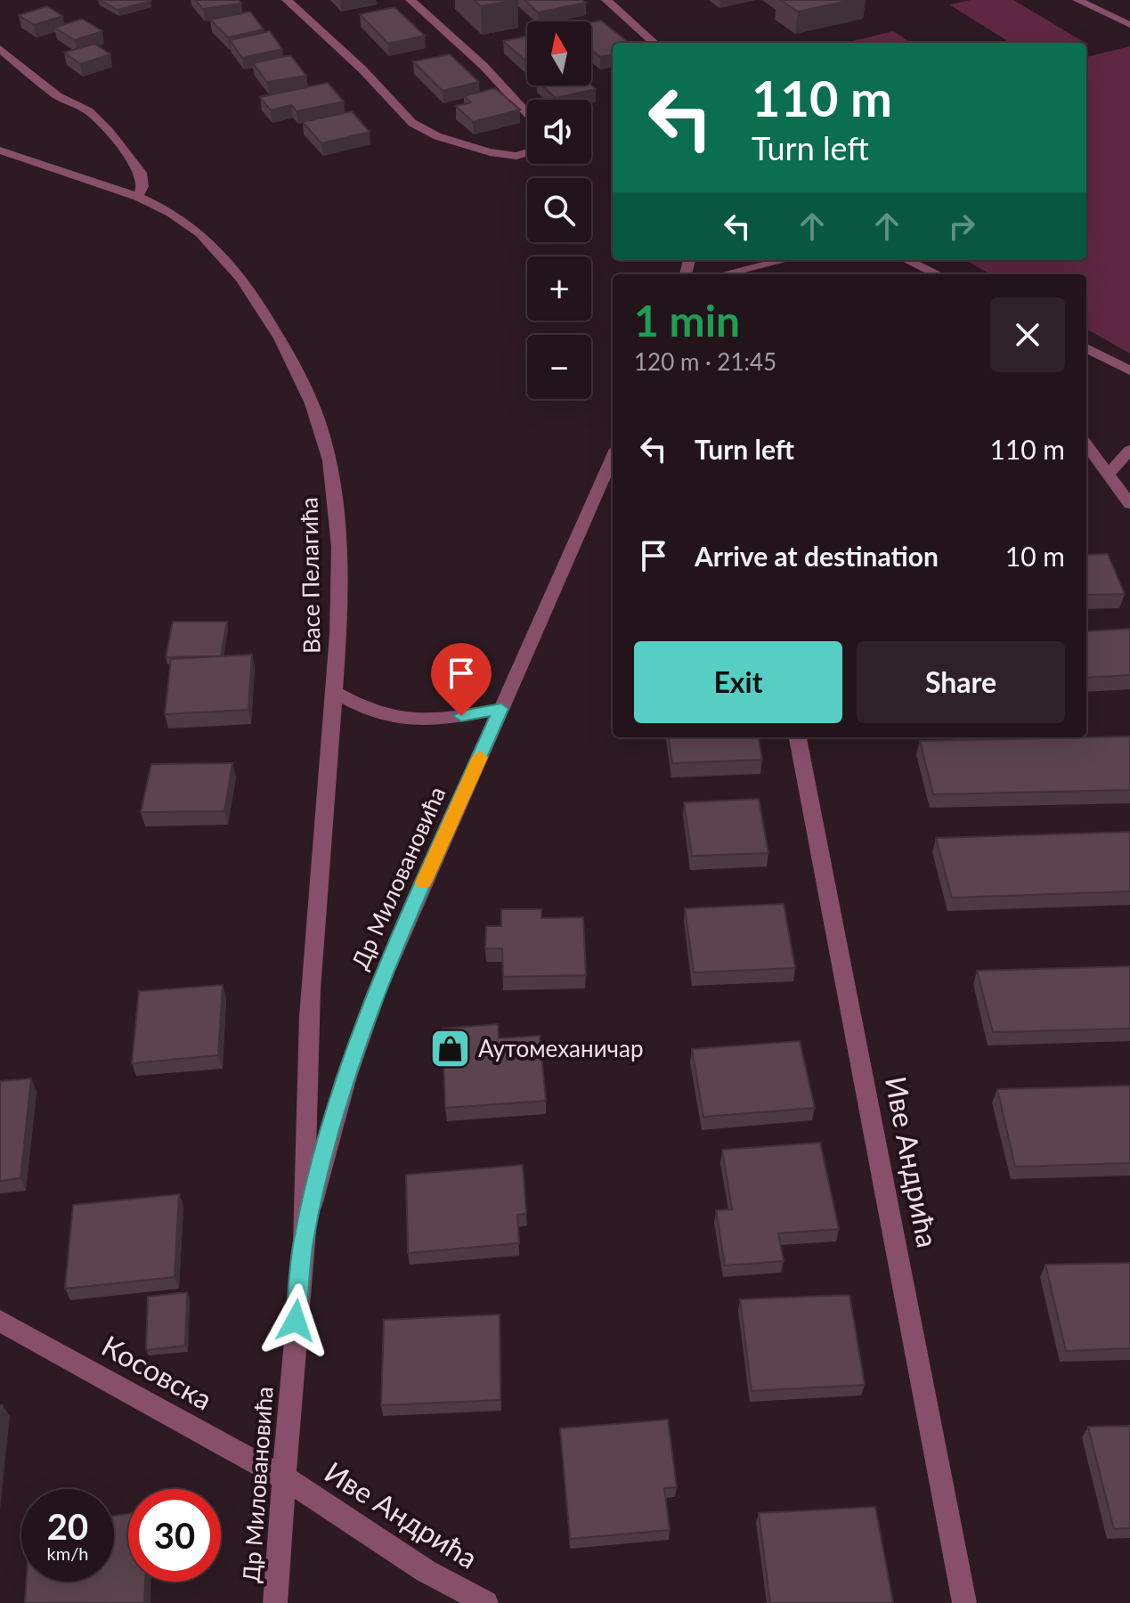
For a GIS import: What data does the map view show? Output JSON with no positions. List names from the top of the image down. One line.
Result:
{"streets":{"street":["Васе Пелагића","Др Миловановића","Иве Андрића","Косовска"]},"crossings":[["Васе Пелагића","Др Миловановића"],["Др Миловановића","Иве Андрића"],["Др Миловановића","Косовска"],["Иве Андрића","Косовска"]],"places":{"shop":["Аутомеханичар"]},"north":"top","page":{"map_buttons":["+","−"],"turn":["110 m","Turn left"],"heading":["1 min","120 m · 21:45"],"list":[{"name":"Turn left","value":"110 m"},{"name":"Arrive at destination","value":"10 m"}],"buttons":["Exit","Share"],"speed":"20 km/h","limit":"30"}}
